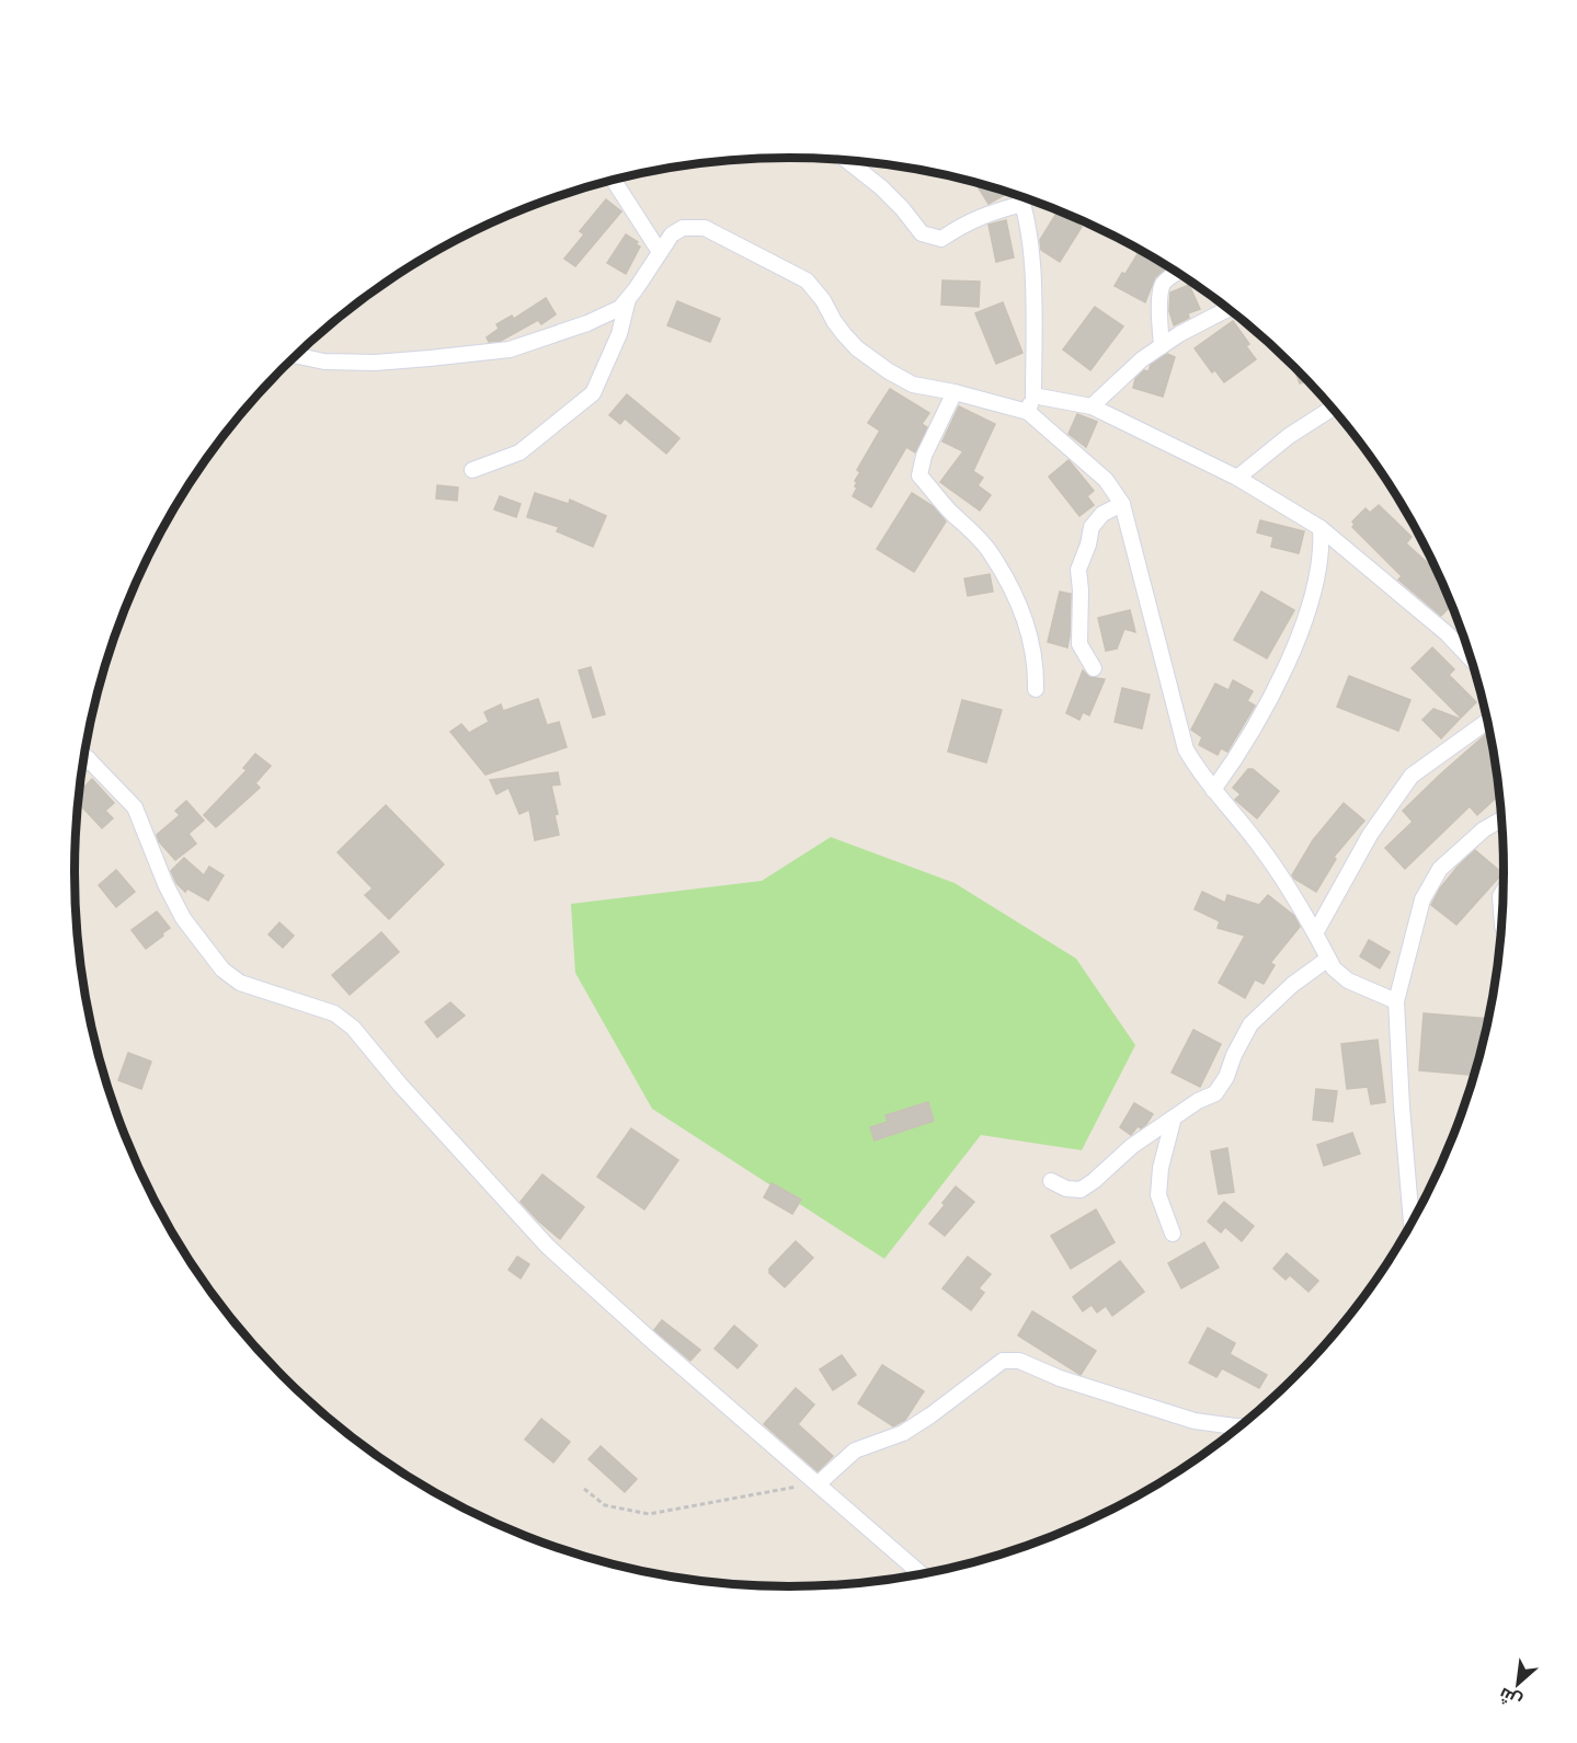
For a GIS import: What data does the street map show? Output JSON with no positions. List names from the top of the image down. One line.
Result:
{"north":"bottom left"}
